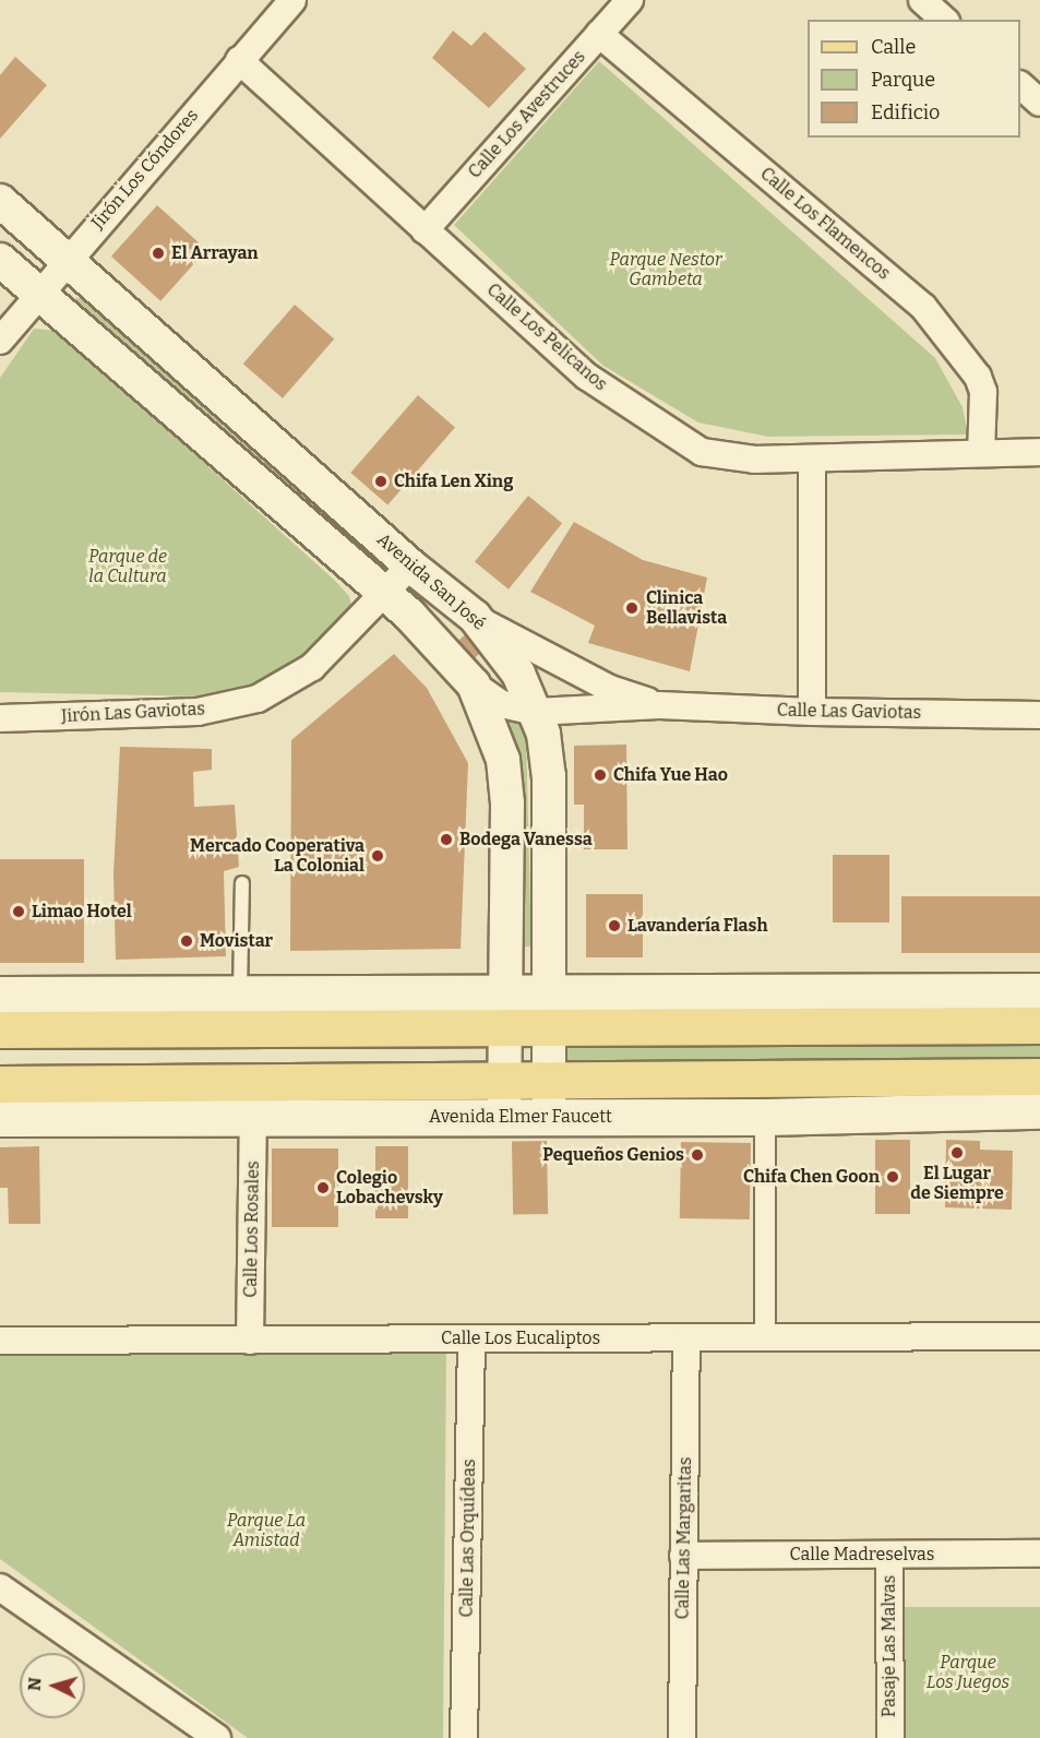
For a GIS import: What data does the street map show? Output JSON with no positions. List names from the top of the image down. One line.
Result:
{"streets":{"main road":["Avenida Elmer Faucett"],"street":["Calle Los Avestruces","Jirón Los Cóndores","Calle Los Flamencos","Calle Los Pelicanos","Avenida San José","Calle Las Gaviotas","Jirón Las Gaviotas","Calle Los Rosales","Calle Los Eucaliptos","Calle Las Orquídeas","Calle Las Margaritas","Calle Madreselvas","Pasaje Las Malvas"]},"crossings":[["Calle Los Avestruces","Calle Los Flamencos"],["Calle Los Avestruces","Calle Los Pelicanos"],["Jirón Los Cóndores","Calle Los Pelicanos"],["Jirón Los Cóndores","Avenida San José"],["Calle Los Flamencos","Calle Los Pelicanos"],["Avenida San José","Calle Las Gaviotas"],["Avenida San José","Jirón Las Gaviotas"],["Avenida San José","Avenida Elmer Faucett"],["Avenida Elmer Faucett","Calle Los Rosales"],["Calle Los Rosales","Calle Los Eucaliptos"],["Calle Los Eucaliptos","Calle Las Orquídeas"],["Calle Los Eucaliptos","Calle Las Margaritas"],["Calle Las Margaritas","Calle Madreselvas"],["Calle Madreselvas","Pasaje Las Malvas"]],"parks":["Parque Nestor Gambeta","Parque de la Cultura","Parque La Amistad","Parque Los Juegos"],"places":["El Arrayan","Chifa Len Xing","Clinica Bellavista","Chifa Yue Hao","Bodega Vanessa","Mercado Cooperativa La Colonial","Limao Hotel","Lavandería Flash","Movistar","El Lugar de Siempre","Pequeños Genios","Chifa Chen Goon","Colegio Lobachevsky"],"legend":["Calle","Parque","Edificio"],"north":"left"}
